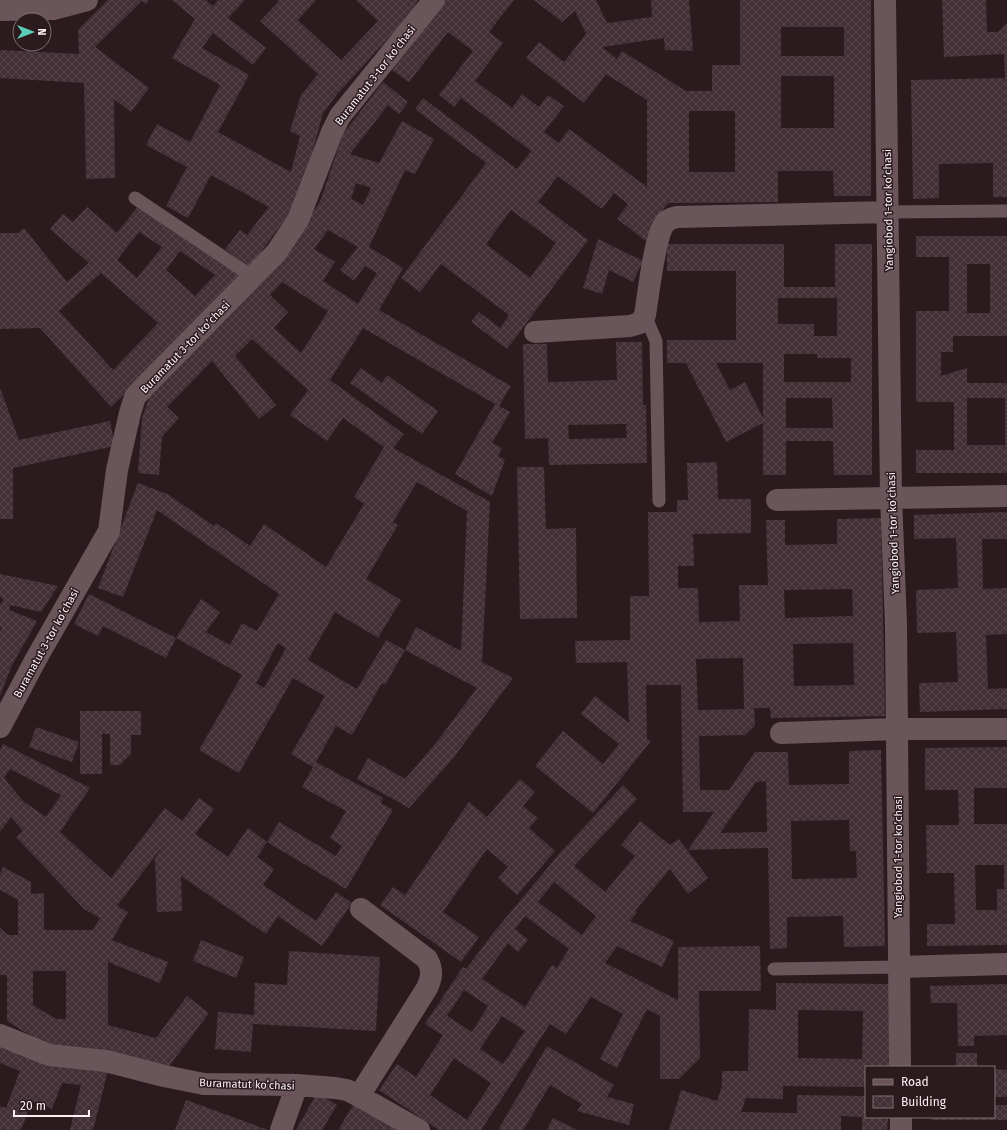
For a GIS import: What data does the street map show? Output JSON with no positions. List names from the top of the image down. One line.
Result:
{"streets":{"street":["Buramatut 3-tor koʼchasi","Yangiobod 1-tor koʼchasi","Buramatut koʻchasi"]},"legend":["Road","Building"],"scale_bar":"20 m","north":"right"}
